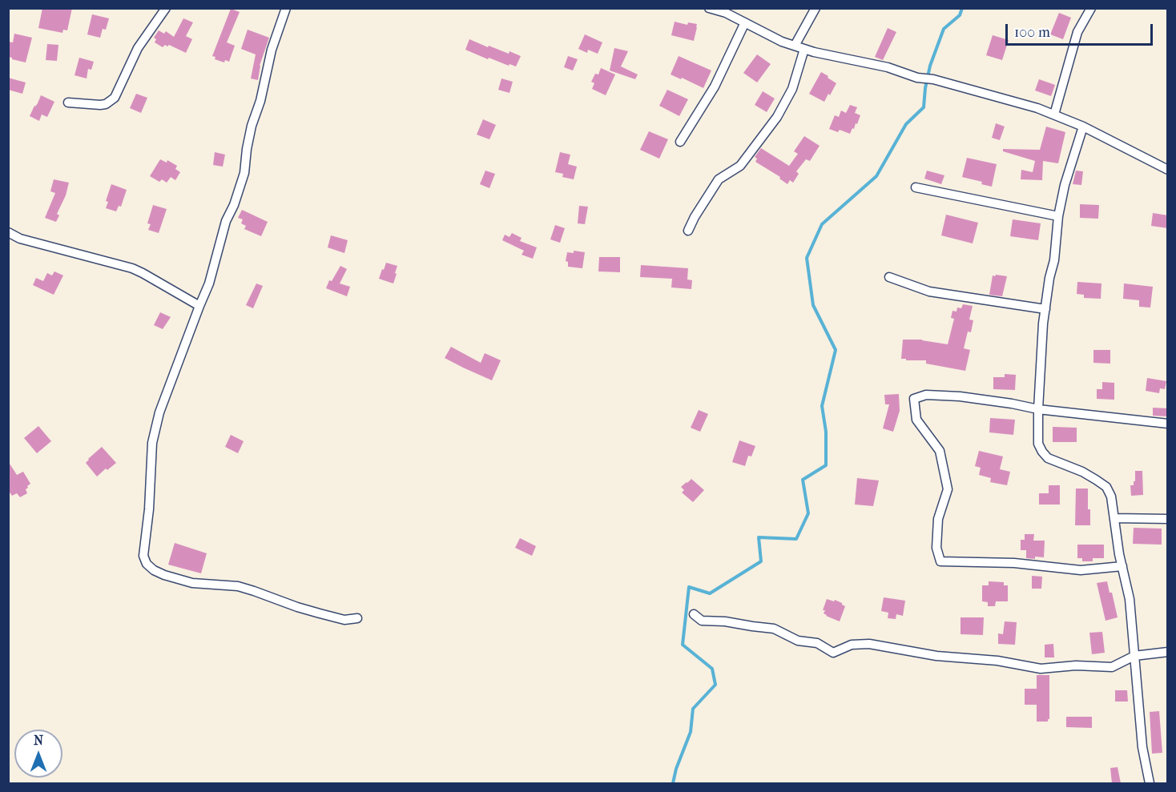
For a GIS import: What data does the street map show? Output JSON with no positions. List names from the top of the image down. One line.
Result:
{"scale_bar":"100 m","north":"top"}
